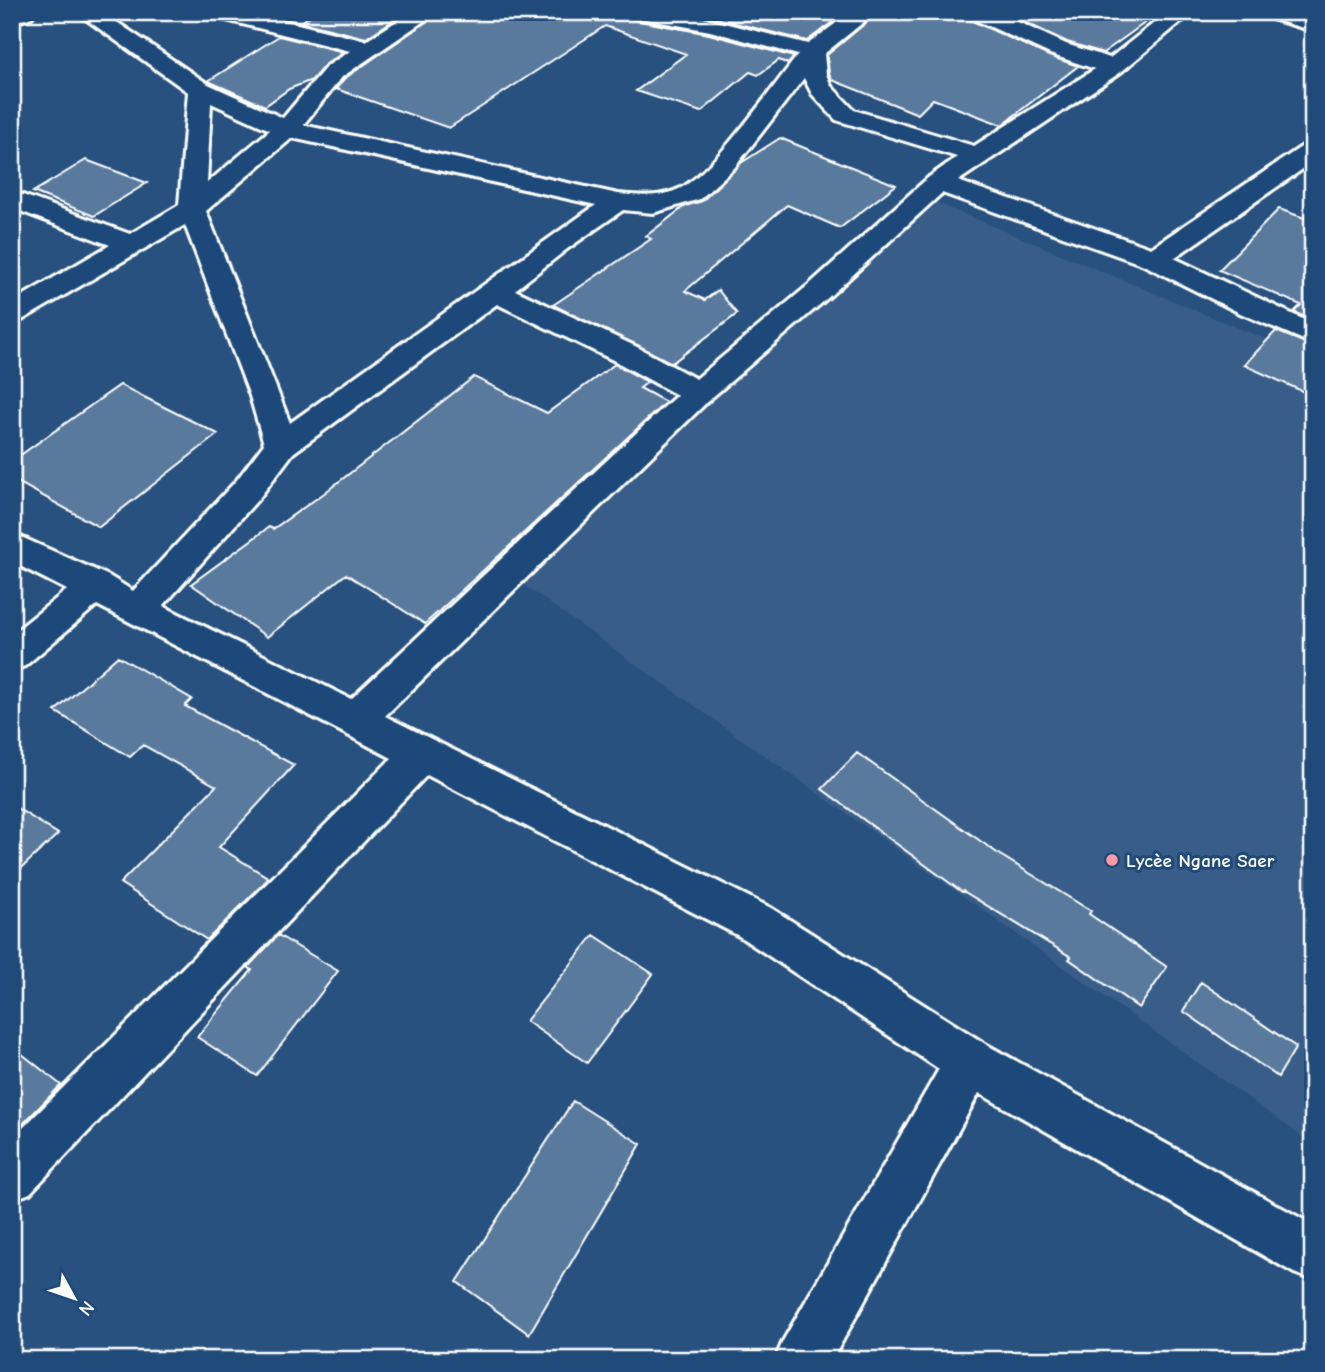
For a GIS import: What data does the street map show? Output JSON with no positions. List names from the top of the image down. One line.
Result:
{"places":["Lycèe Ngane Saer"],"north":"bottom right"}
